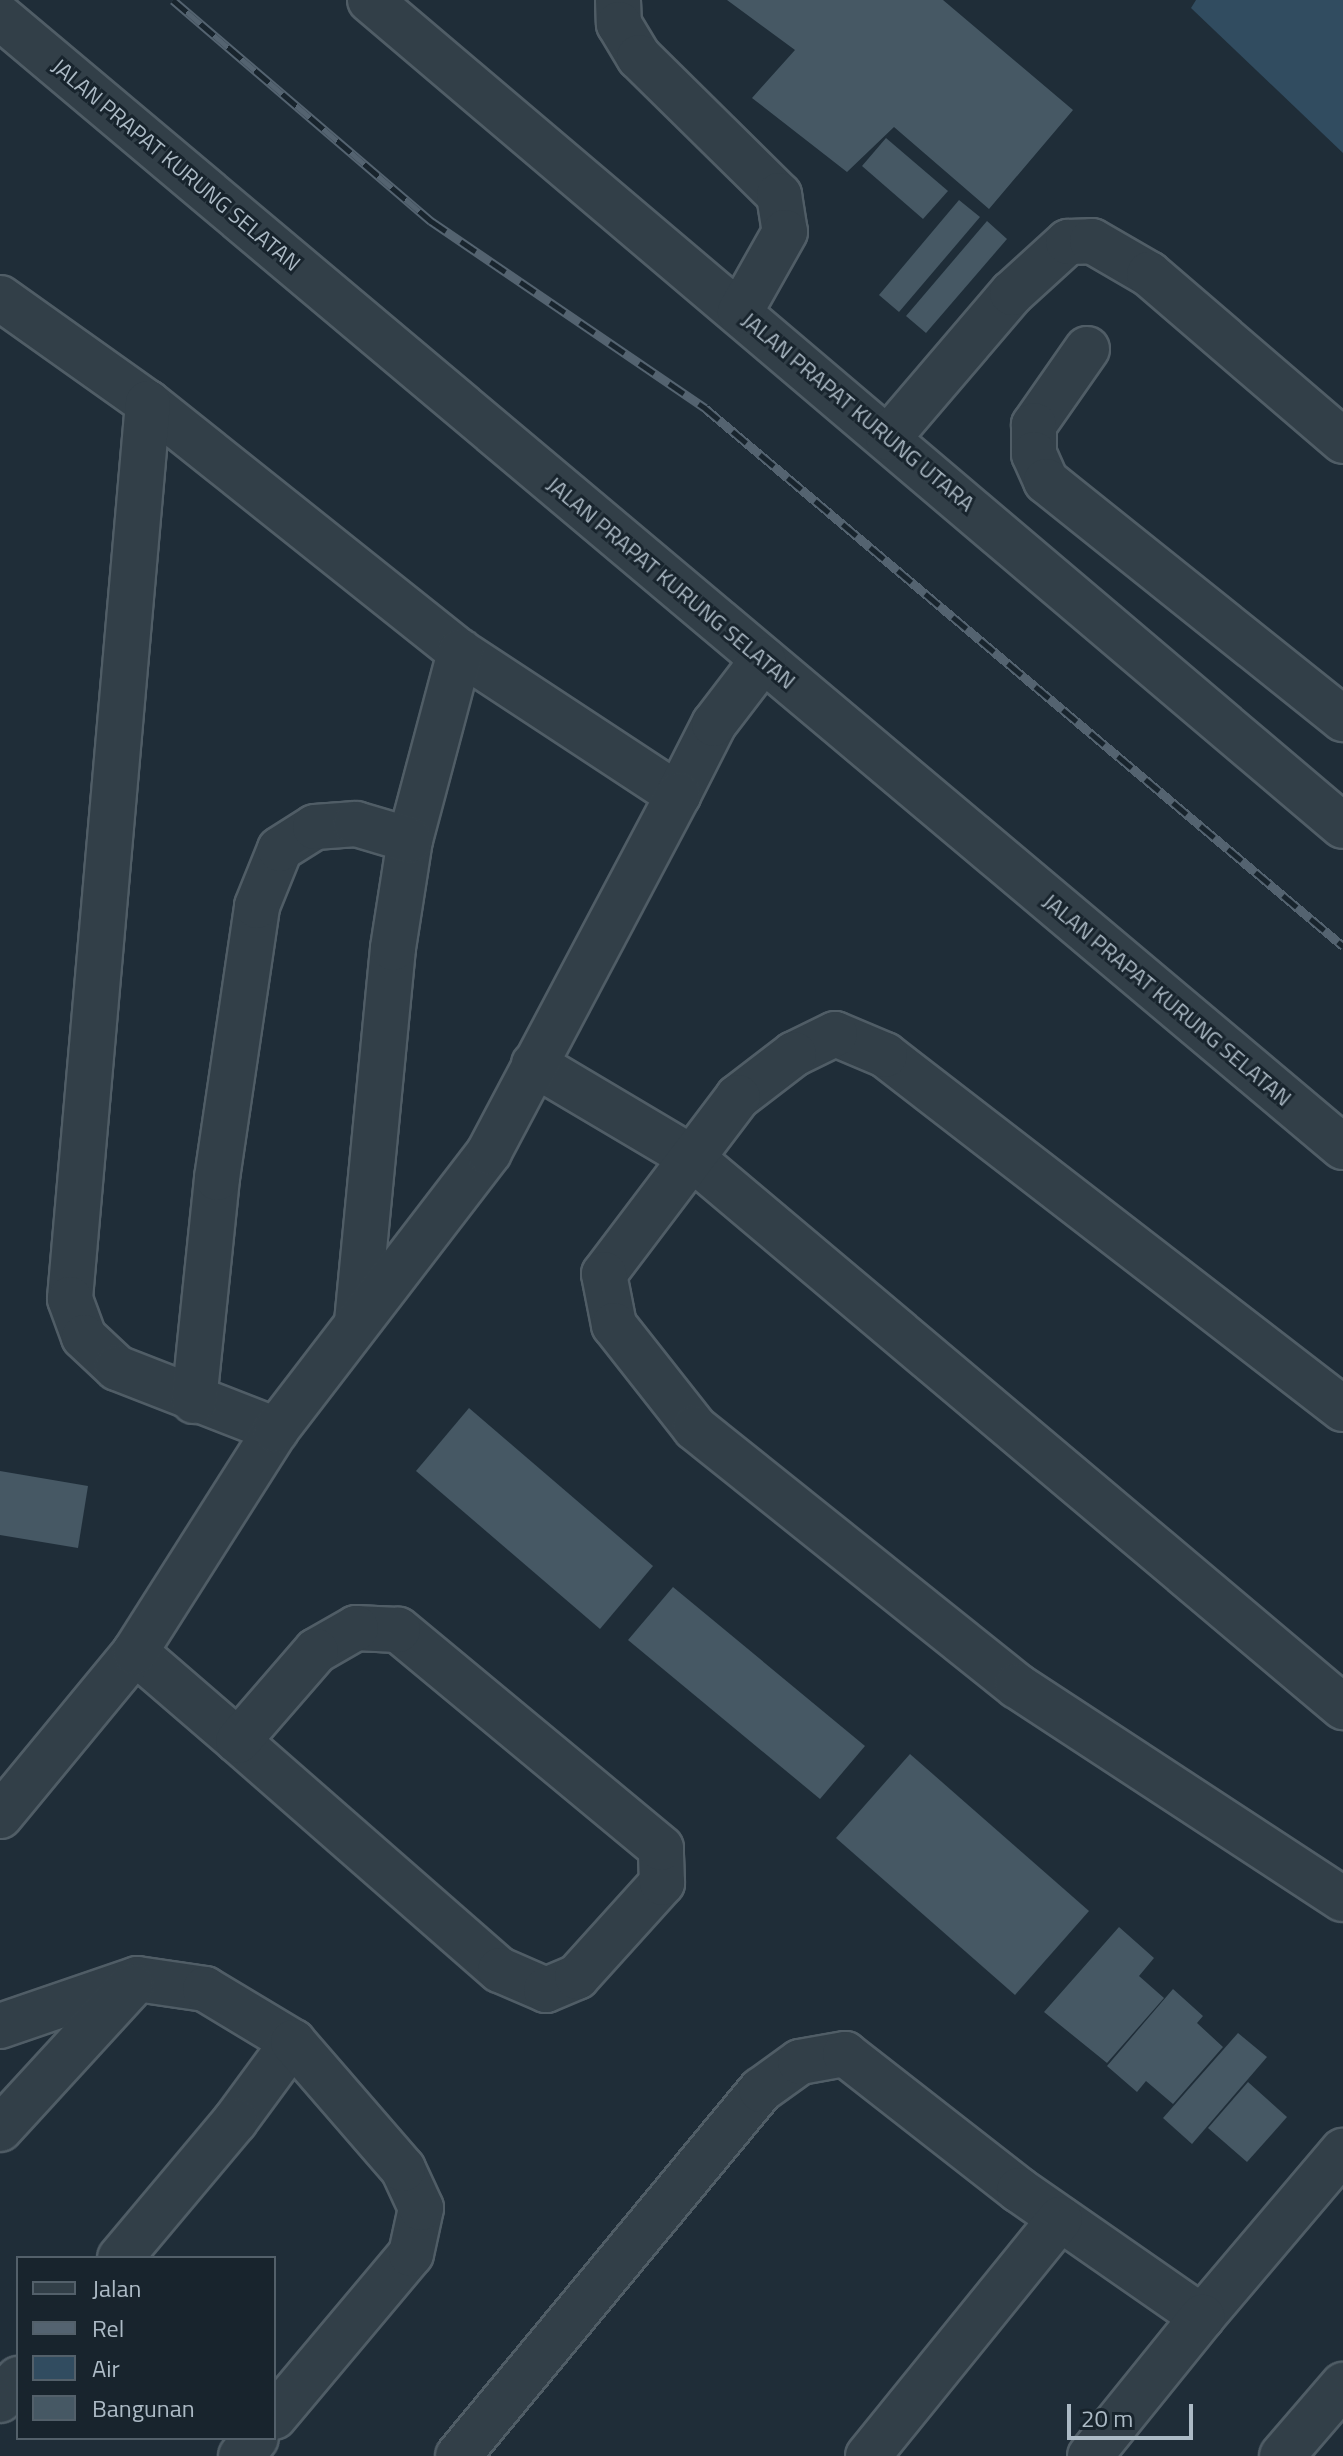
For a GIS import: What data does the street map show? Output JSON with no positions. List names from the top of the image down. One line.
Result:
{"streets":{"street":["JALAN PRAPAT KURUNG SELATAN","JALAN PRAPAT KURUNG UTARA"]},"legend":["Jalan","Rel","Air","Bangunan"],"scale_bar":"20 m"}
